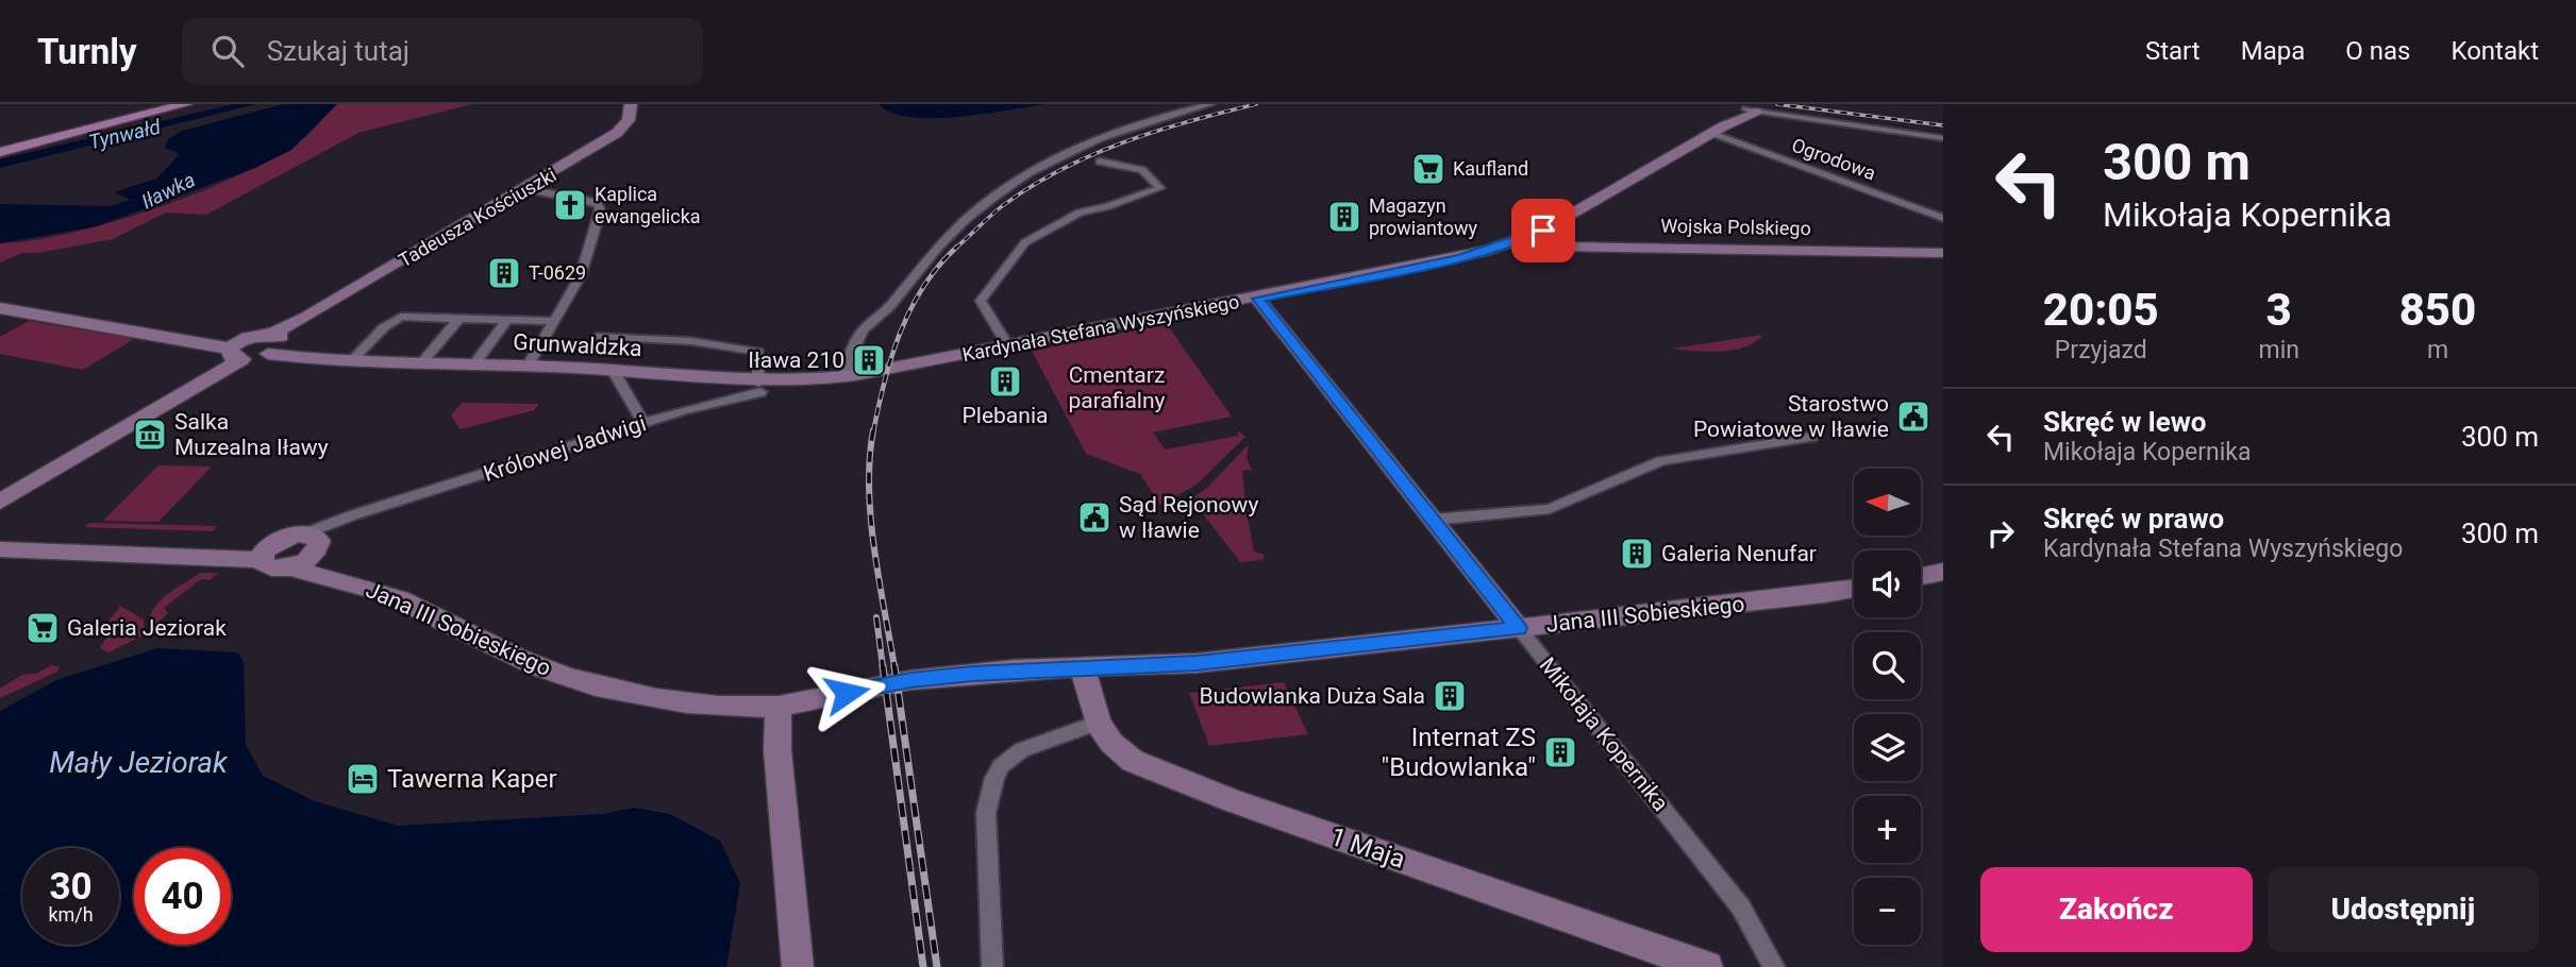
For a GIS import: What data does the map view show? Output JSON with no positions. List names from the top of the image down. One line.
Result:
{"streets":{"street":["Ogrodowa","Tadeusza Kościuszki","Wojska Polskiego","Kardynała Stefana Wyszyńskiego","Grunwaldzka","Królowej Jadwigi","Jana III Sobieskiego","Mikołaja Kopernika","1 Maja"]},"crossings":[["Ogrodowa","Kardynała Stefana Wyszyńskiego"],["Tadeusza Kościuszki","Grunwaldzka"],["Wojska Polskiego","Kardynała Stefana Wyszyńskiego"],["Kardynała Stefana Wyszyńskiego","Grunwaldzka"],["Kardynała Stefana Wyszyńskiego","Mikołaja Kopernika"],["Grunwaldzka","Królowej Jadwigi"],["Królowej Jadwigi","Jana III Sobieskiego"],["Jana III Sobieskiego","Mikołaja Kopernika"],["Jana III Sobieskiego","1 Maja"]],"water":["Tynwałd","Iławka","Mały Jeziorak"],"parks":["Cmentarz parafialny"],"places":{"supermarket":["Kaufland","Galeria Jeziorak"],"church":["Kaplica ewangelicka"],"building":["Magazyn prowiantowy","T-0629","Iława 210","Plebania","Galeria Nenufar","Budowlanka Duża Sala","Internat ZS \"Budowlanka\""],"public building":["Starostwo Powiatowe w Iławie","Sąd Rejonowy w Iławie"],"museum":["Salka Muzealna Iławy"],"hotel":["Tawerna Kaper"]},"north":"left","page":{"header":"Turnly","search":"Szukaj tutaj","nav":["Start","Mapa","O nas","Kontakt"],"turn":["300 m","Mikołaja Kopernika"],"eta":["20:05","Przyjazd","3","min","850","m"],"list":[{"name":"Skręć w lewo","note":"Mikołaja Kopernika","value":"300 m"},{"name":"Skręć w prawo","note":"Kardynała Stefana Wyszyńskiego","value":"300 m"}],"map_buttons":["+","−"],"speed":"30 km/h","limit":"40","buttons":["Zakończ","Udostępnij"]}}
